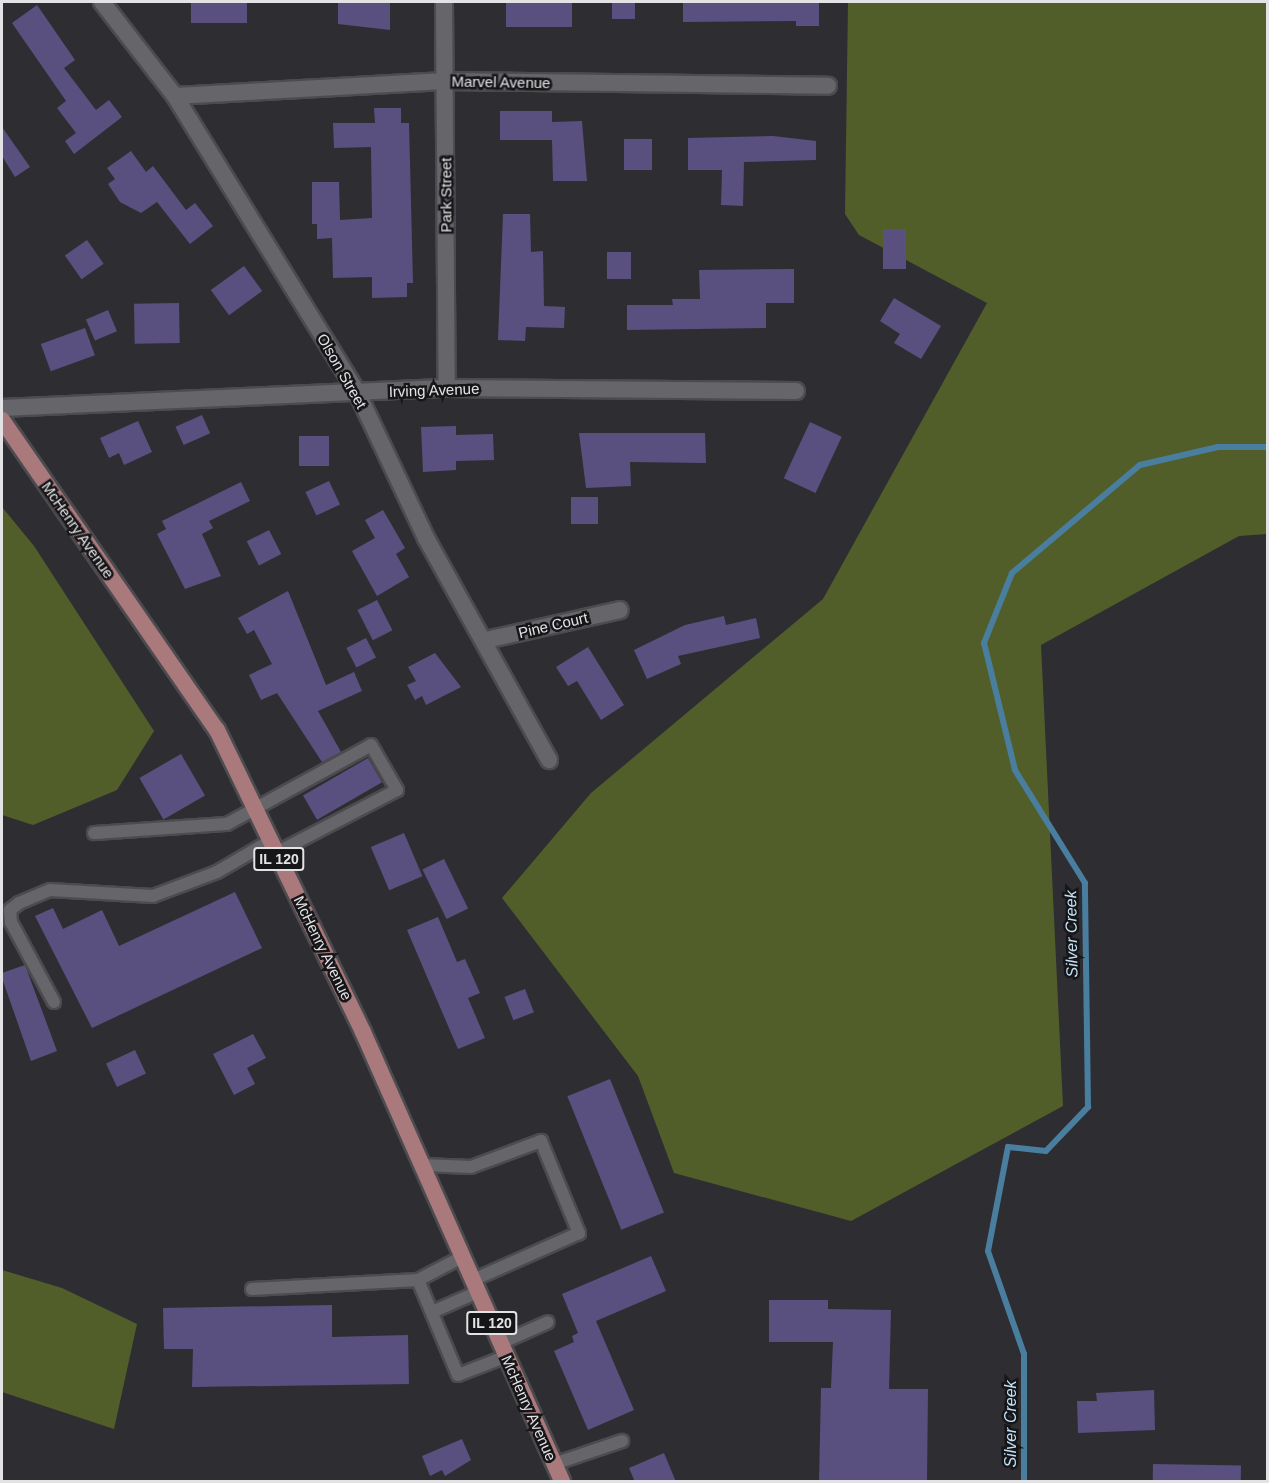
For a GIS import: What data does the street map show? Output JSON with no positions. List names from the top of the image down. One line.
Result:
{"streets":{"main road":["McHenry Avenue","IL 120"],"street":["Marvel Avenue","Park Street","Olson Street","Irving Avenue","Pine Court"]},"crossings":[["Marvel Avenue","Park Street"],["Marvel Avenue","Olson Street"],["Park Street","Irving Avenue"],["Olson Street","Irving Avenue"],["Olson Street","Pine Court"]],"water":["Silver Creek"]}
